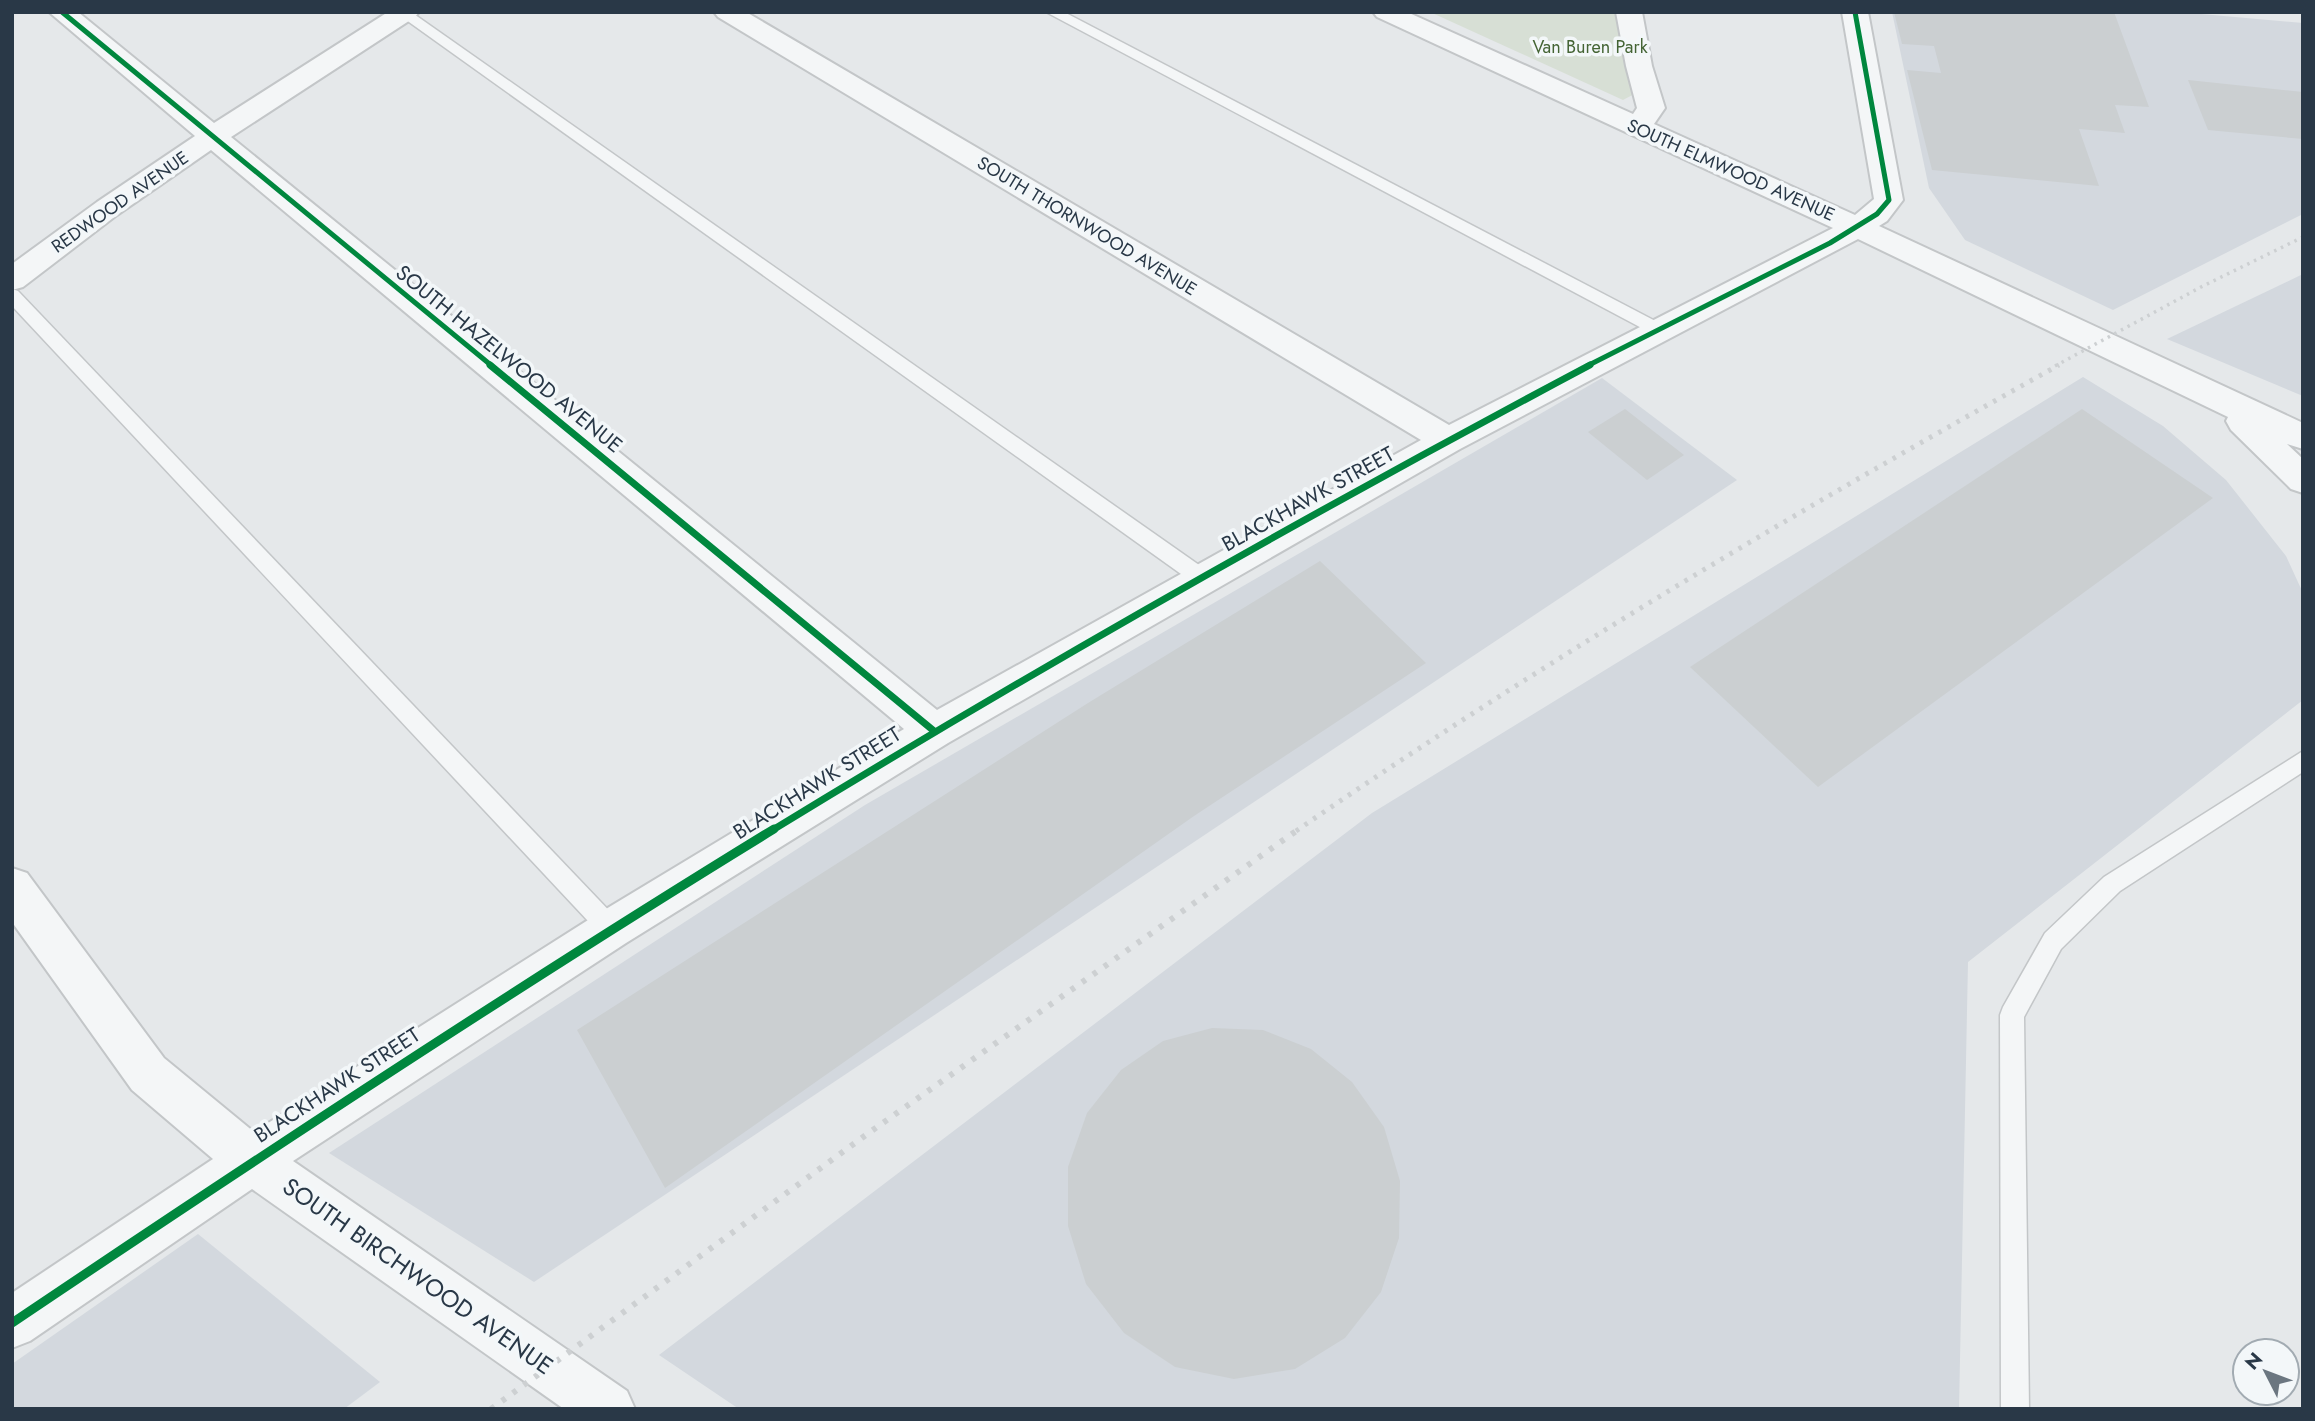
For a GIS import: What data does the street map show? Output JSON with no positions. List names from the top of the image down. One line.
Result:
{"streets":{"street":["SOUTH ELMWOOD AVENUE","REDWOOD AVENUE","SOUTH THORNWOOD AVENUE","SOUTH HAZELWOOD AVENUE","BLACKHAWK STREET","SOUTH BIRCHWOOD AVENUE"]},"crossings":[["SOUTH ELMWOOD AVENUE","BLACKHAWK STREET"],["REDWOOD AVENUE","SOUTH HAZELWOOD AVENUE"],["SOUTH THORNWOOD AVENUE","BLACKHAWK STREET"],["SOUTH HAZELWOOD AVENUE","BLACKHAWK STREET"],["BLACKHAWK STREET","SOUTH BIRCHWOOD AVENUE"]],"parks":["Van Buren Park"],"north":"top left"}
